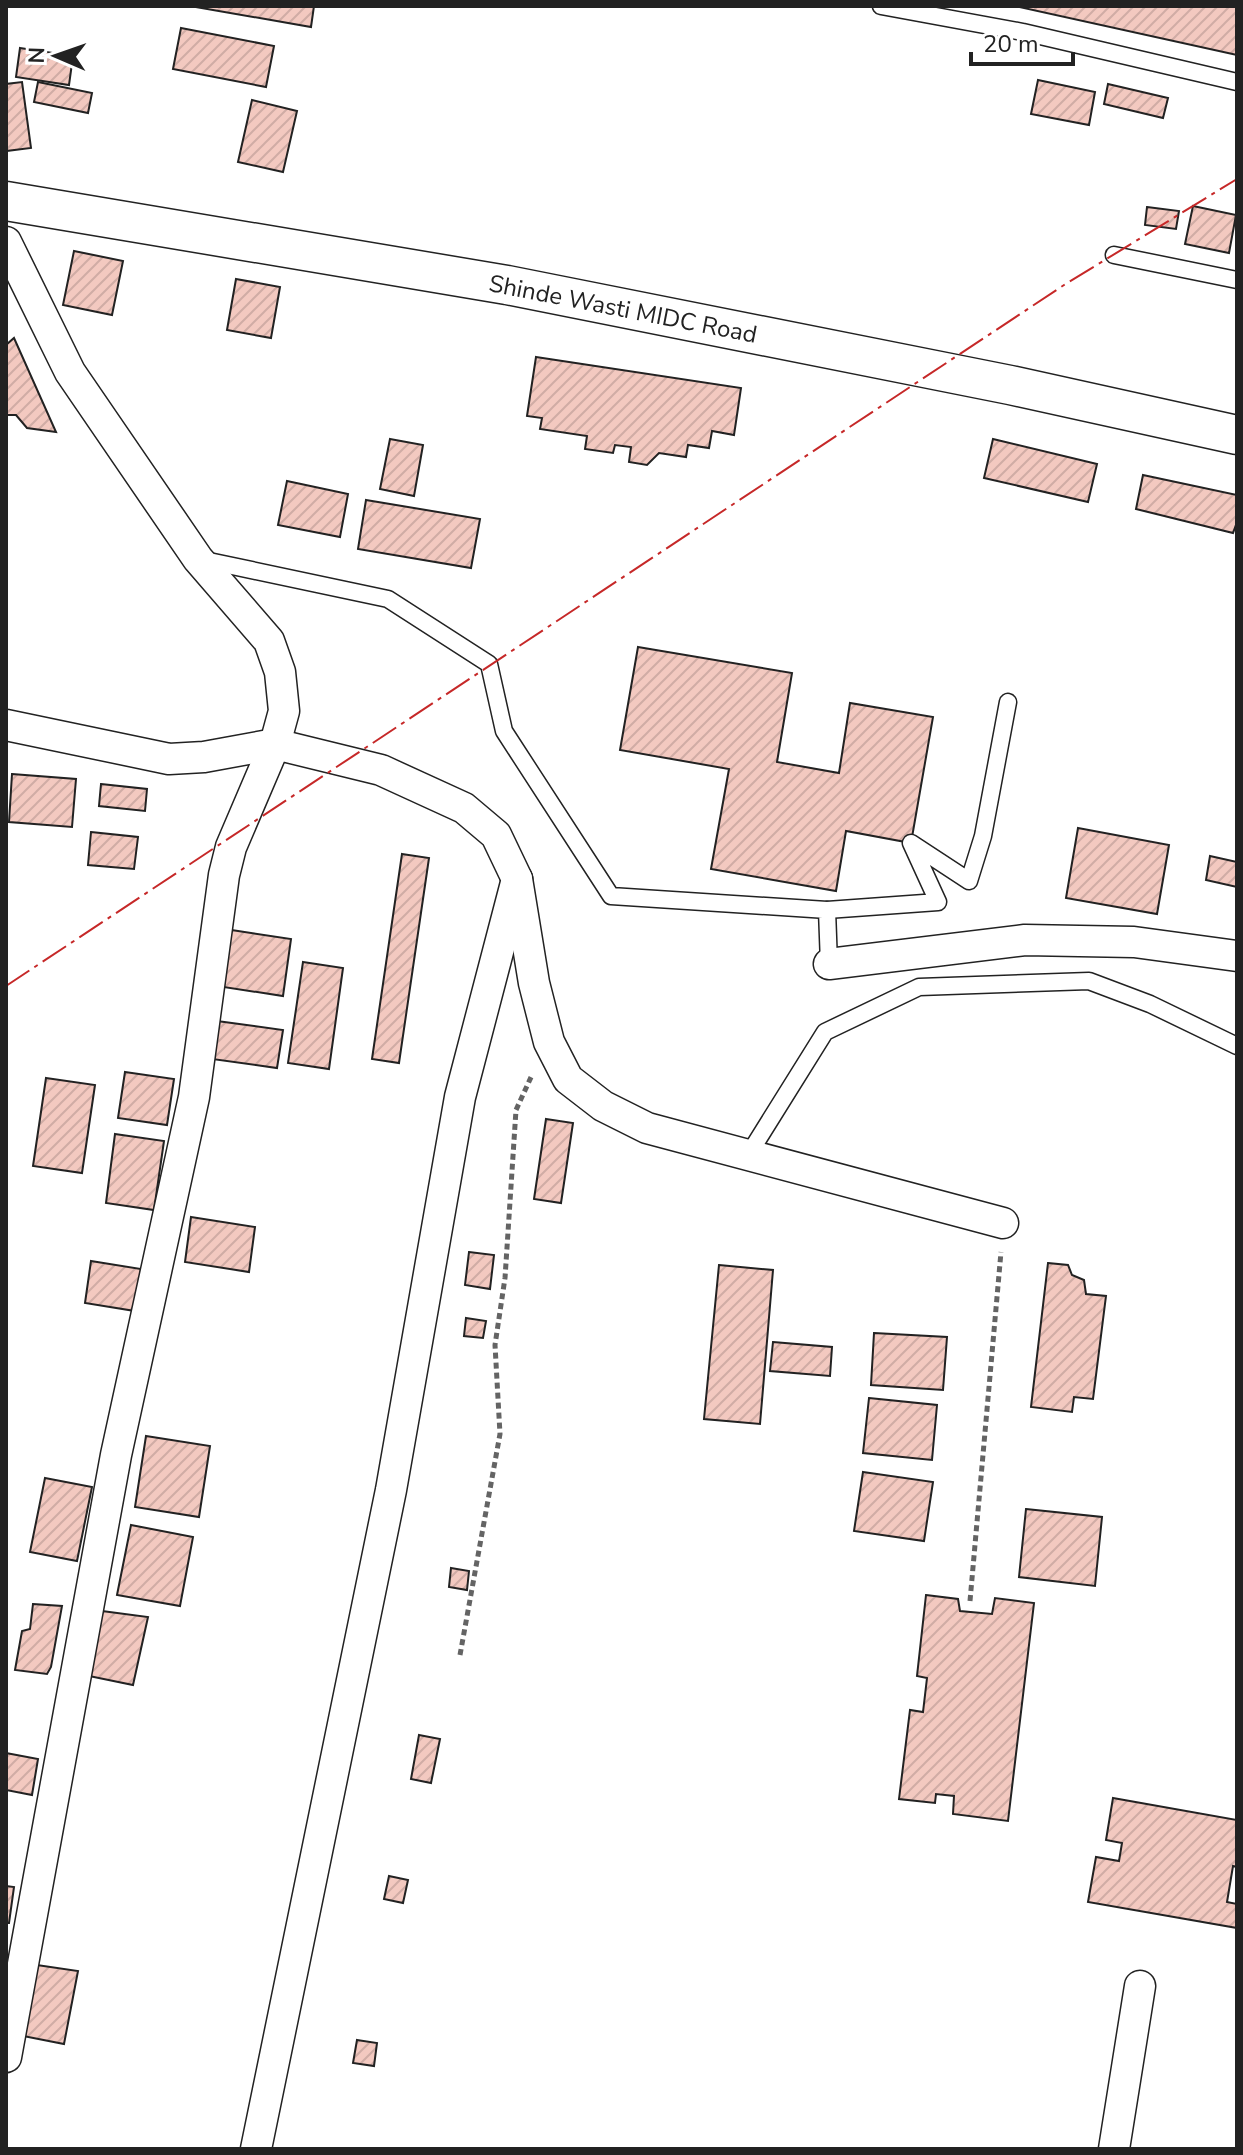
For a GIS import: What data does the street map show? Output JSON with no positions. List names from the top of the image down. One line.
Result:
{"streets":{"street":["Shinde Wasti MIDC Road"]},"scale_bar":"20 m","north":"left"}
